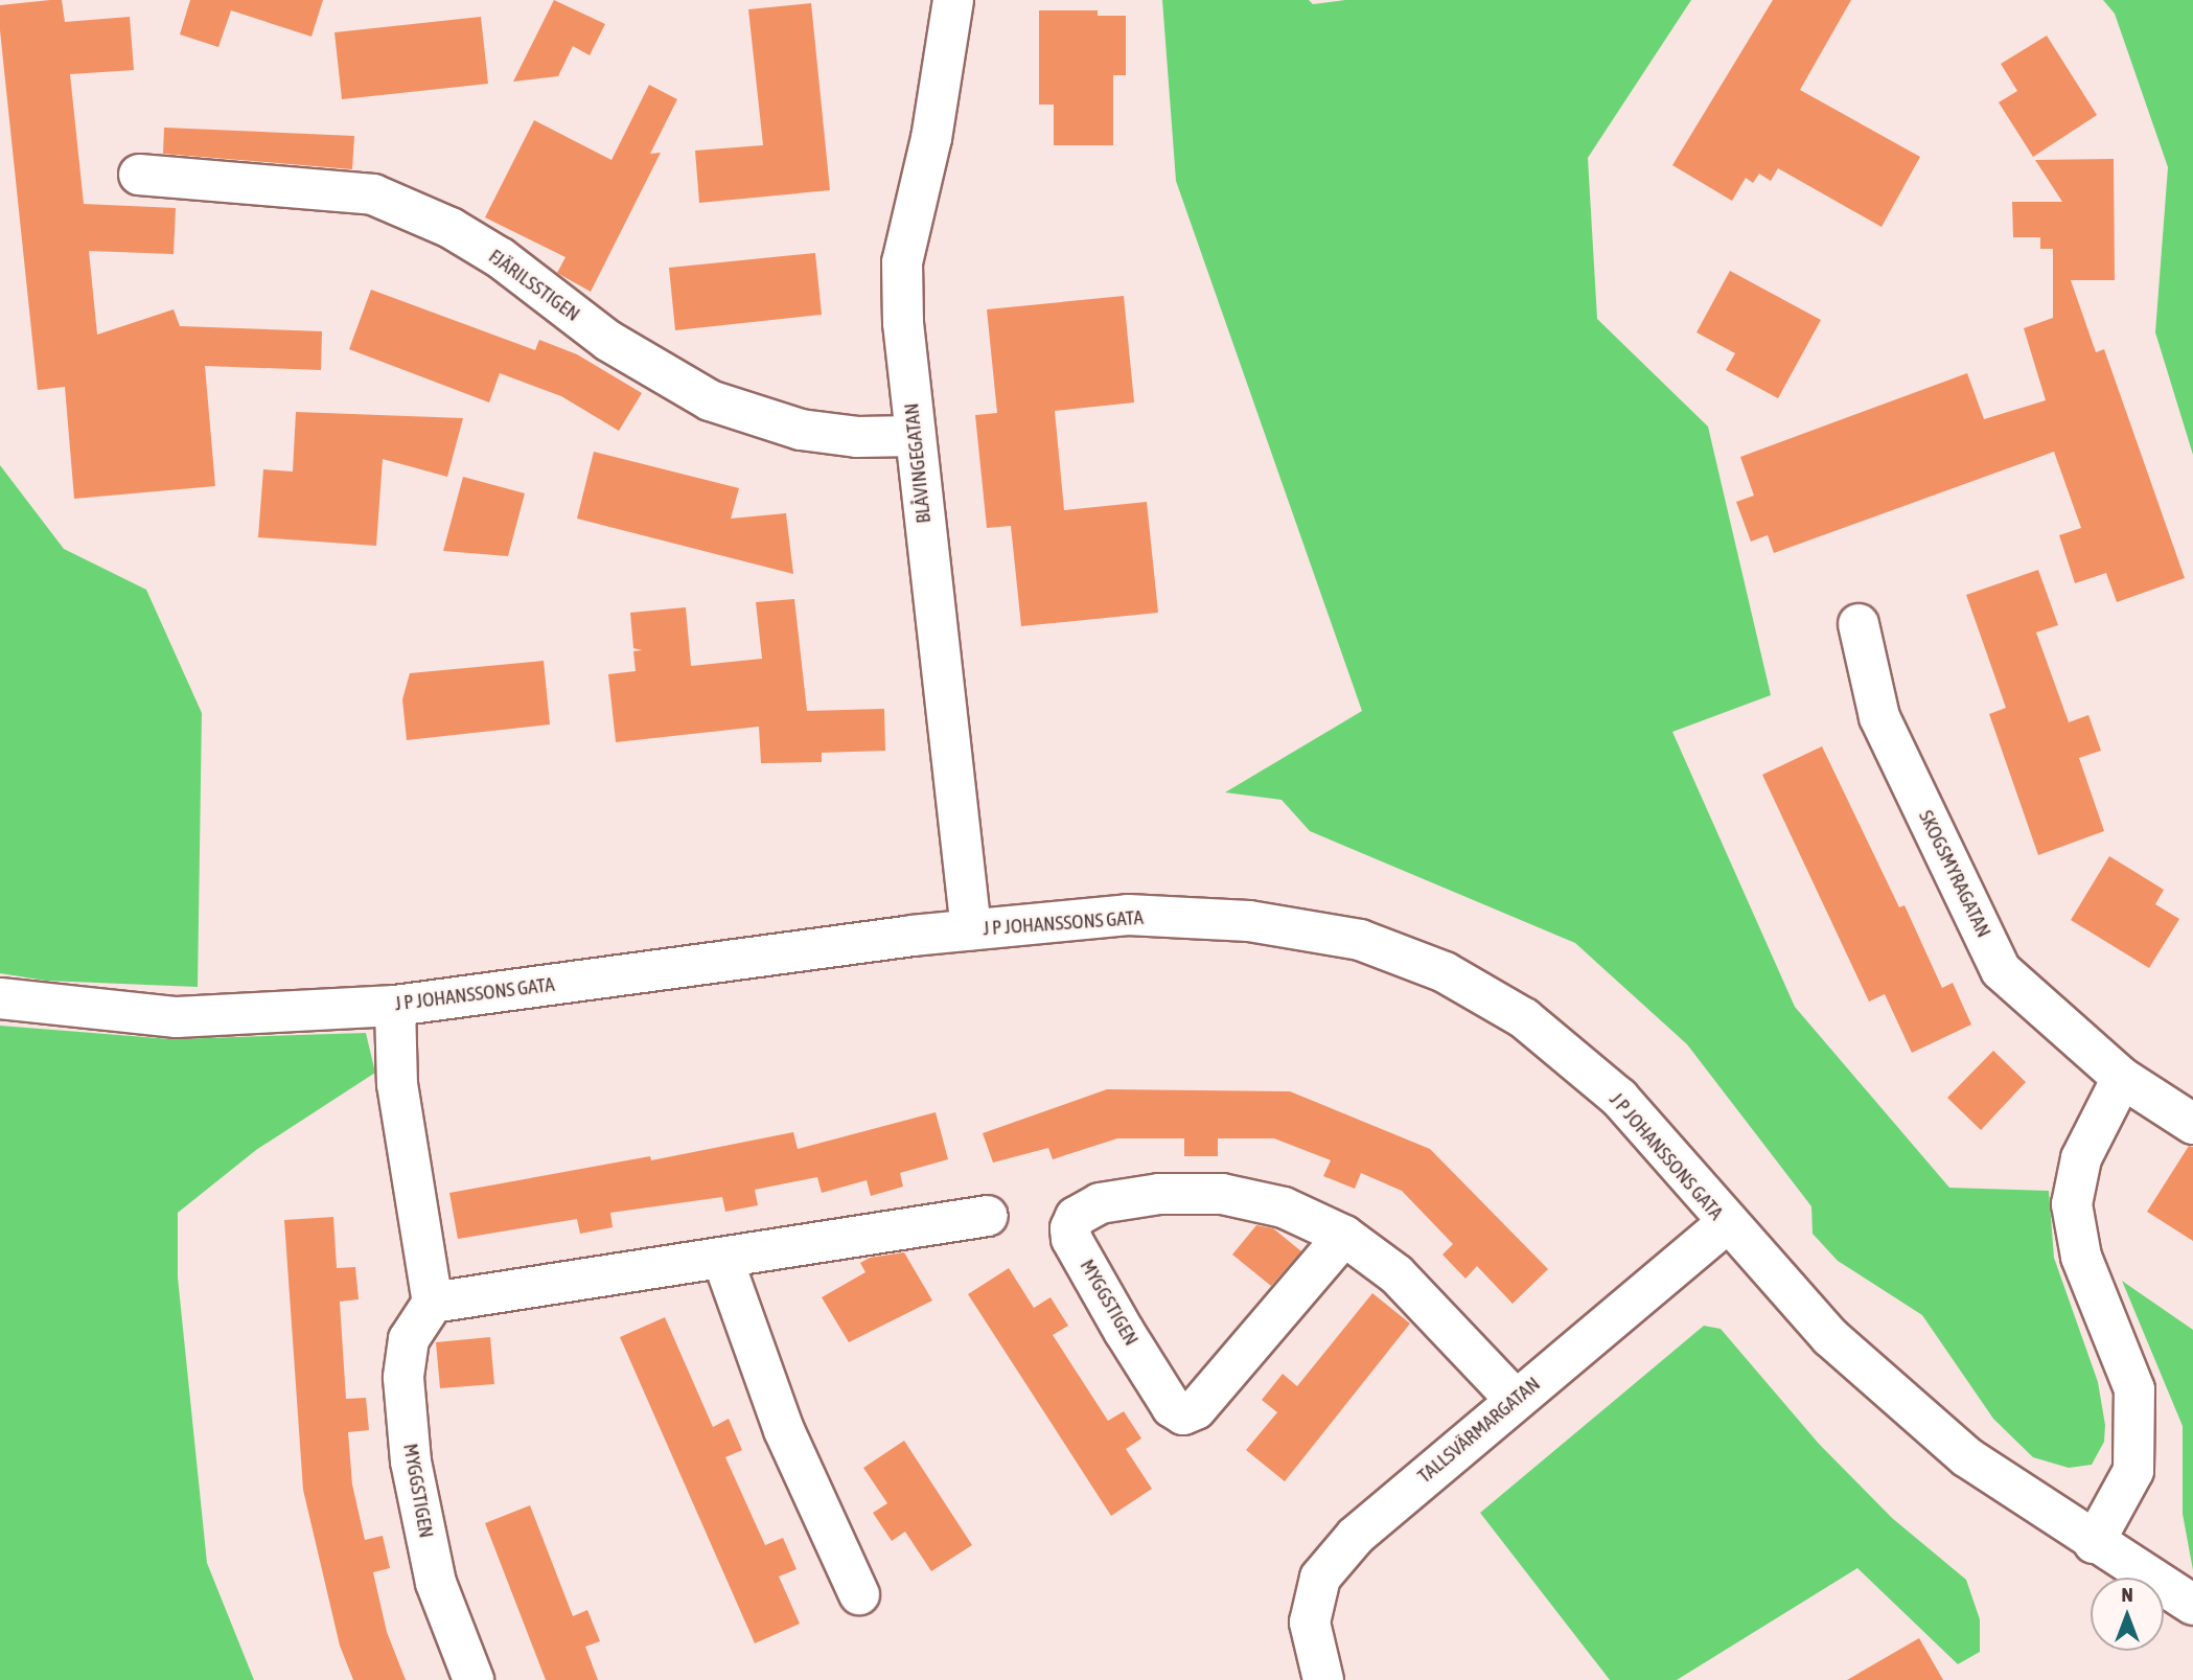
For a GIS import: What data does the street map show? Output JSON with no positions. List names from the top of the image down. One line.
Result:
{"streets":{"street":["FJÄRILSSTIGEN","BLÅVINGEGATAN","SKOGSMYRAGATAN","J P JOHANSSONS GATA","MYGGSTIGEN","TALLSVÄRMARGATAN"]},"crossings":[["FJÄRILSSTIGEN","BLÅVINGEGATAN"],["BLÅVINGEGATAN","J P JOHANSSONS GATA"],["J P JOHANSSONS GATA","TALLSVÄRMARGATAN"],["MYGGSTIGEN","TALLSVÄRMARGATAN"]],"north":"top"}
